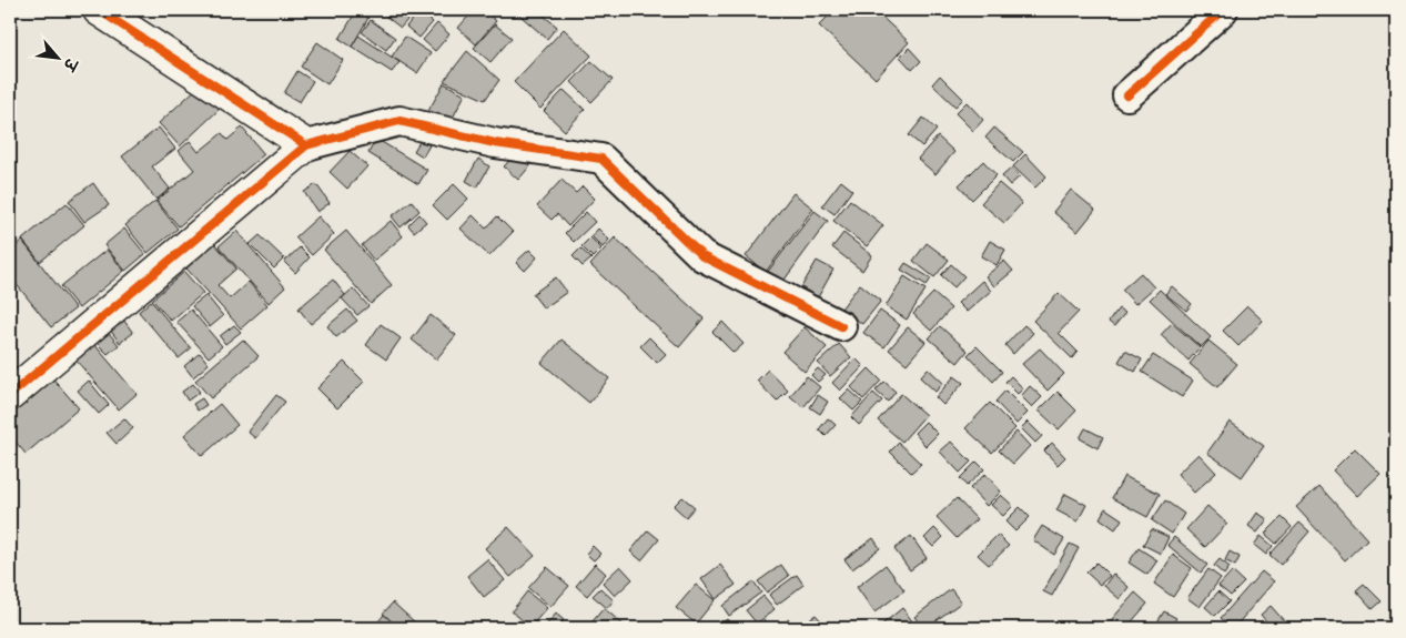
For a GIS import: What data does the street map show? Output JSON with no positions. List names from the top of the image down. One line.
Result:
{"north":"bottom right"}
